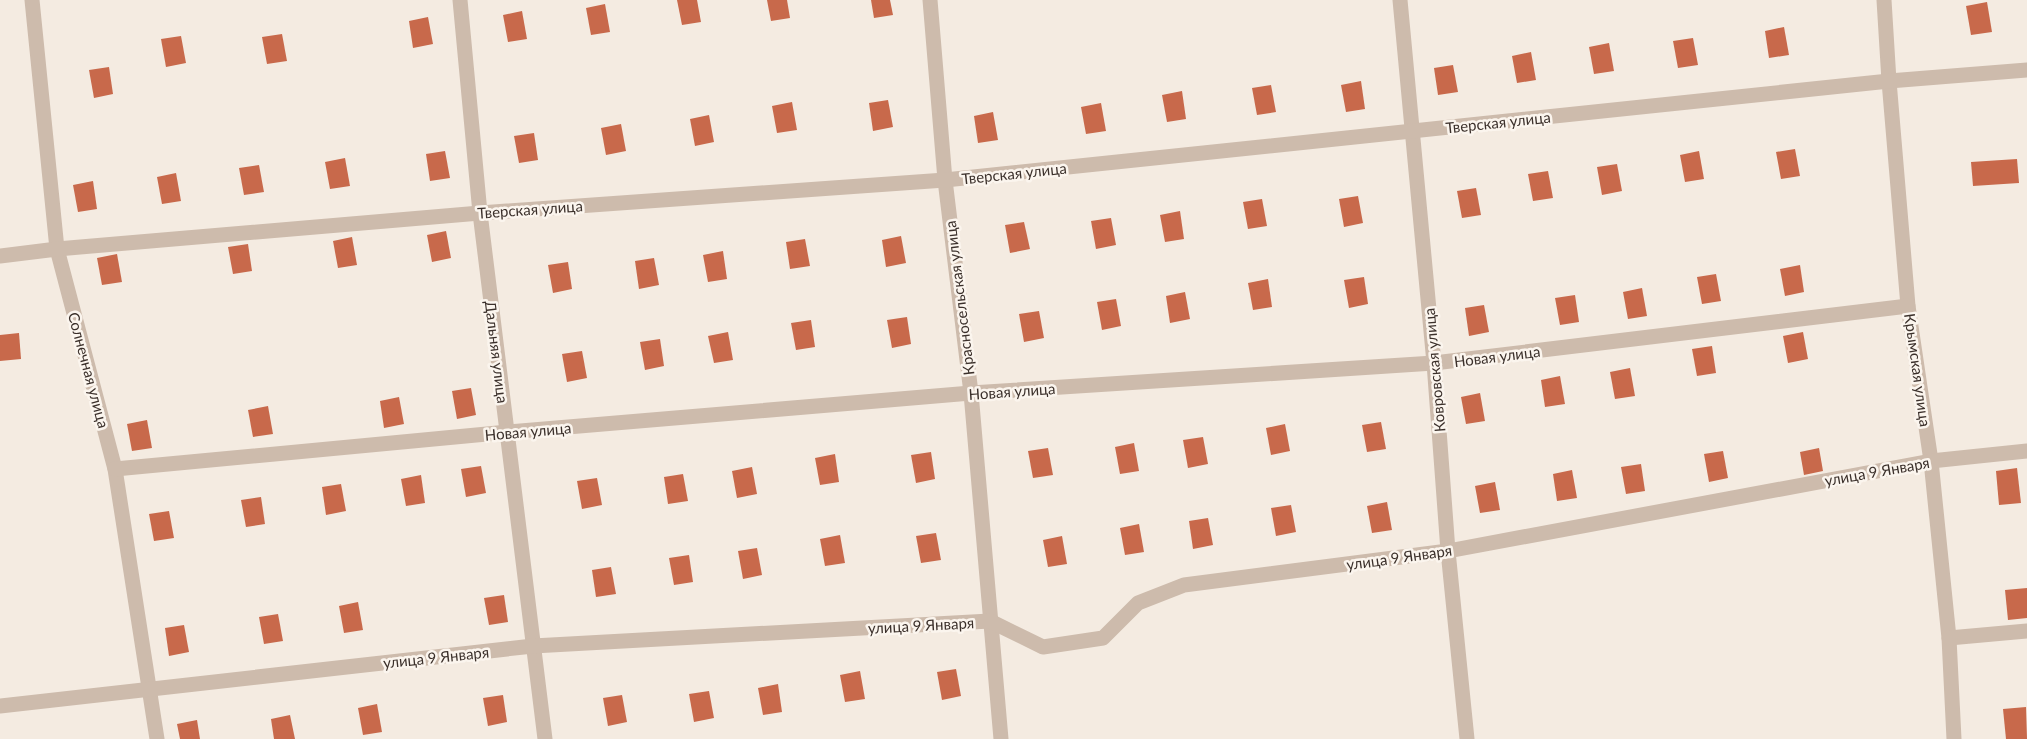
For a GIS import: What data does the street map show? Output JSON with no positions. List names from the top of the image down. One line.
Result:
{"streets":{"street":["Тверская улица","Красносельская улица","Дальняя улица","Новая улица","Солнечная улица","Ковровская улица","Крымская улица","улица 9 Января"]},"crossings":[["Тверская улица","Красносельская улица"],["Тверская улица","Дальняя улица"],["Тверская улица","Солнечная улица"],["Тверская улица","Ковровская улица"],["Тверская улица","Крымская улица"],["Красносельская улица","Новая улица"],["Красносельская улица","улица 9 Января"],["Дальняя улица","Новая улица"],["Дальняя улица","улица 9 Января"],["Новая улица","Солнечная улица"],["Новая улица","Ковровская улица"],["Новая улица","Крымская улица"],["Солнечная улица","улица 9 Января"],["Ковровская улица","улица 9 Января"],["Крымская улица","улица 9 Января"]]}
